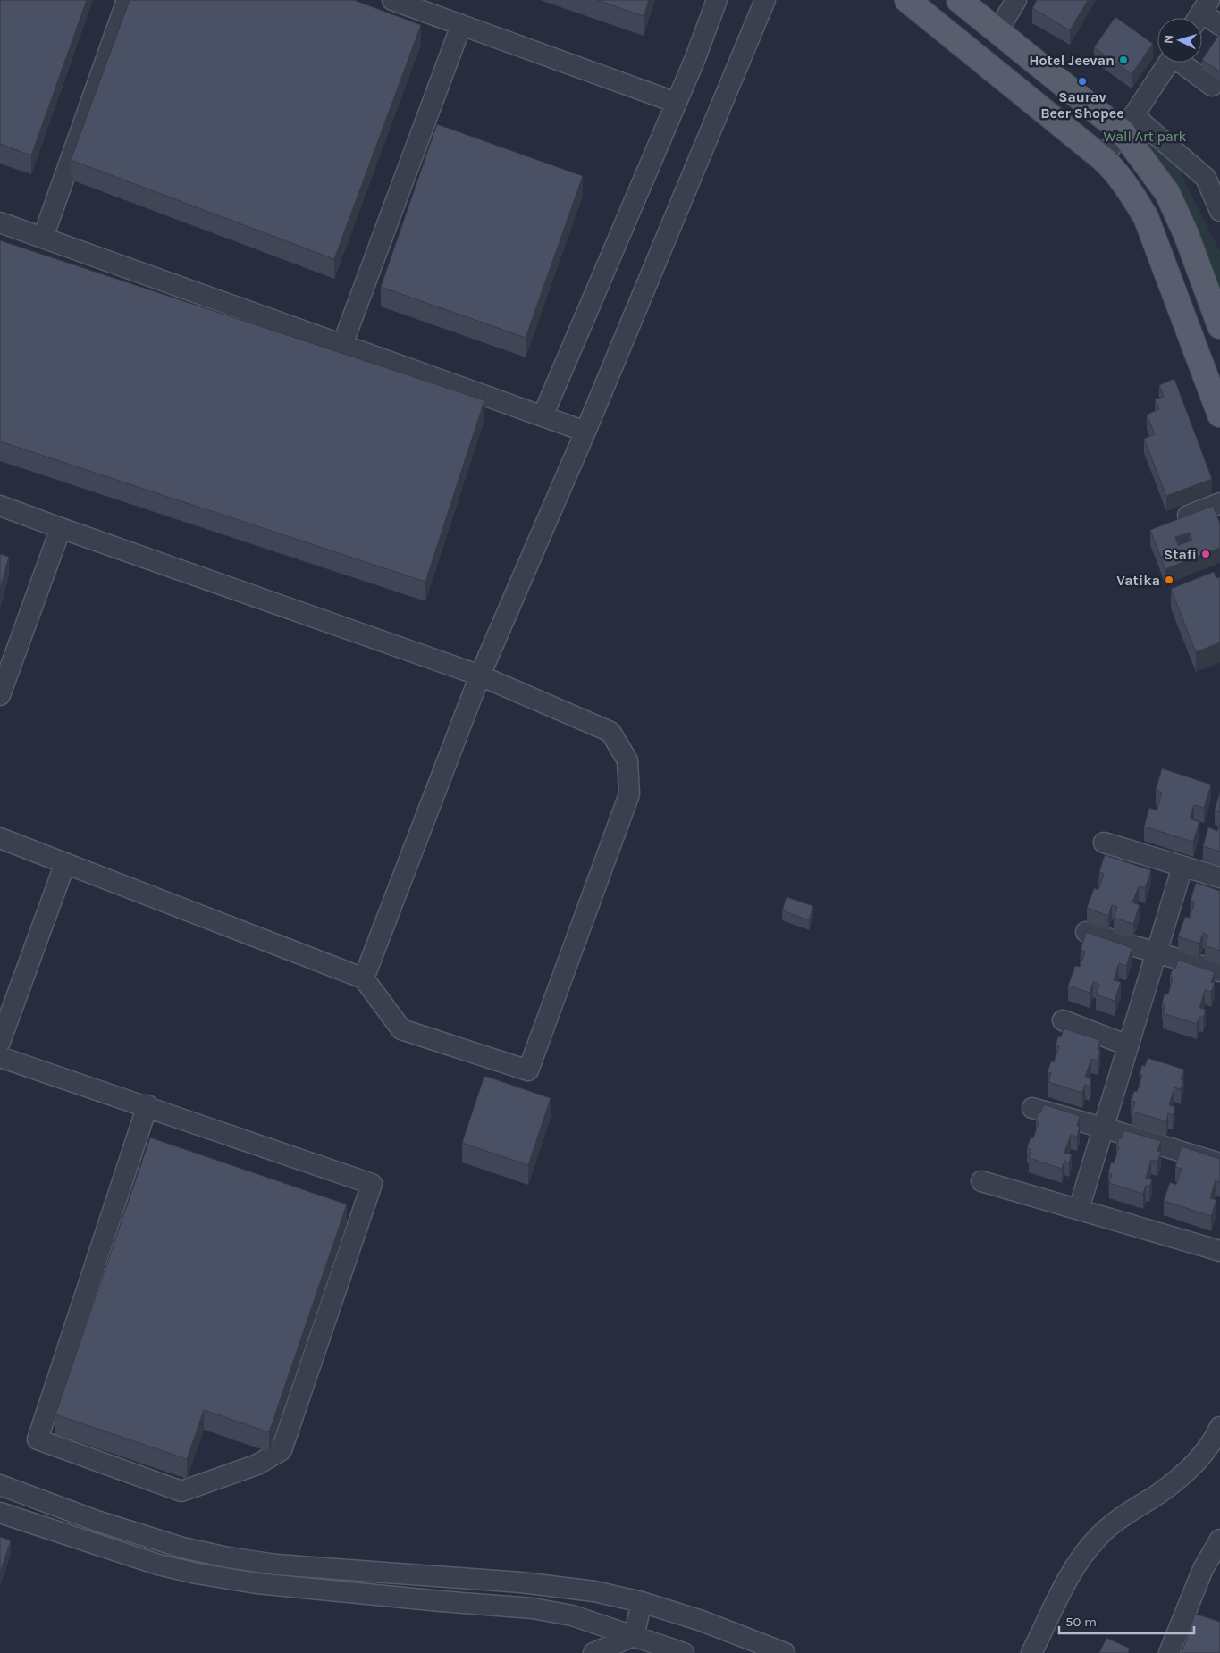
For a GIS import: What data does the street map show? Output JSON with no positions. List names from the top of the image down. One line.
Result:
{"parks":["Wall Art park"],"places":["Hotel Jeevan","Saurav Beer Shopee","Stafi","Vatika"],"scale_bar":"50 m","north":"left"}
